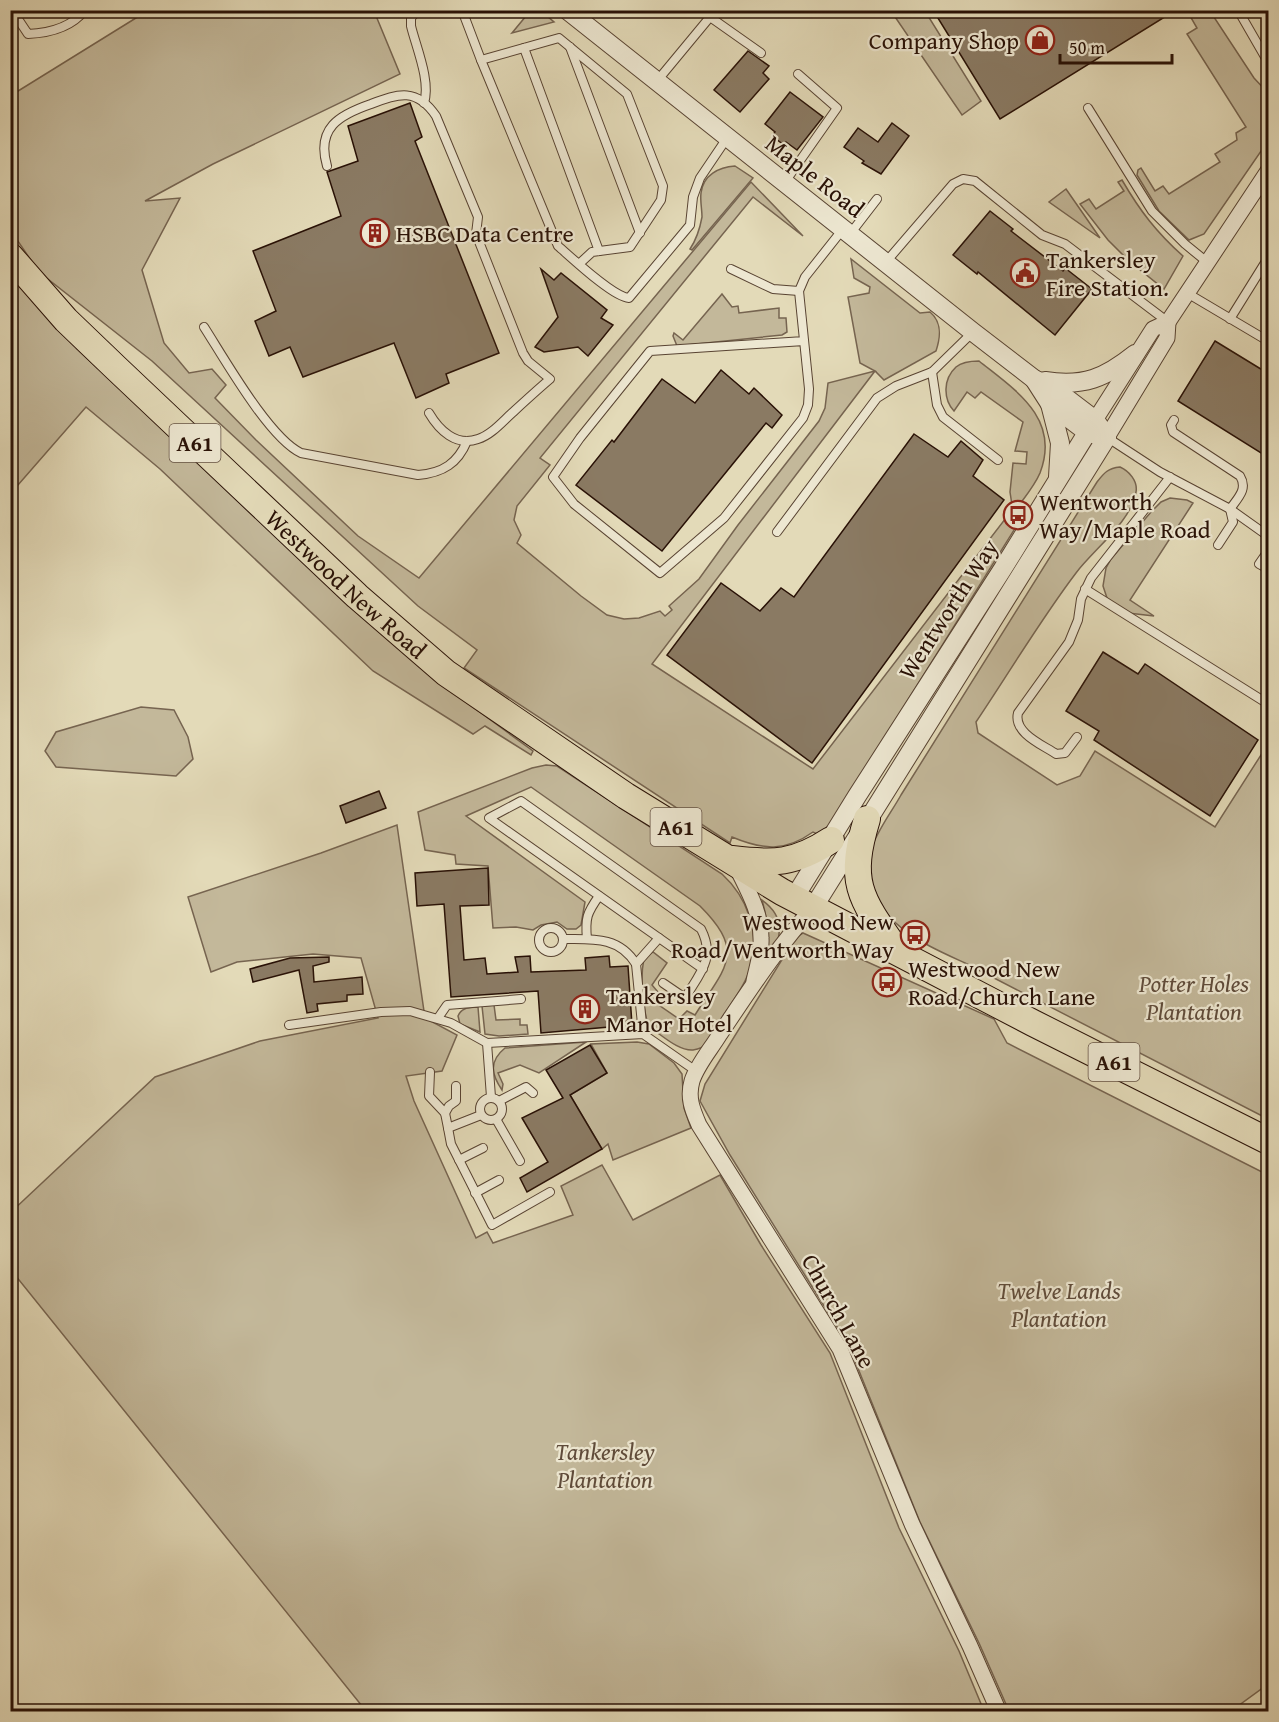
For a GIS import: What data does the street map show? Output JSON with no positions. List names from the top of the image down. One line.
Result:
{"streets":{"highway":["A61","Westwood New Road"],"street":["Maple Road","Wentworth Way","Church Lane"]},"crossings":[["Maple Road","Wentworth Way"],["Westwood New Road","Wentworth Way"],["Westwood New Road","Church Lane"],["Wentworth Way","Church Lane"]],"parks":["Potter Holes Plantation","Twelve Lands Plantation","Tankersley Plantation"],"places":{"shop":["Company Shop"],"building":["HSBC Data Centre","Tankersley Manor Hotel"],"public building":["Tankersley Fire Station."],"bus stop":["Wentworth Way/Maple Road","Westwood New Road/Wentworth Way","Westwood New Road/Church Lane"]},"scale_bar":"50 m"}
